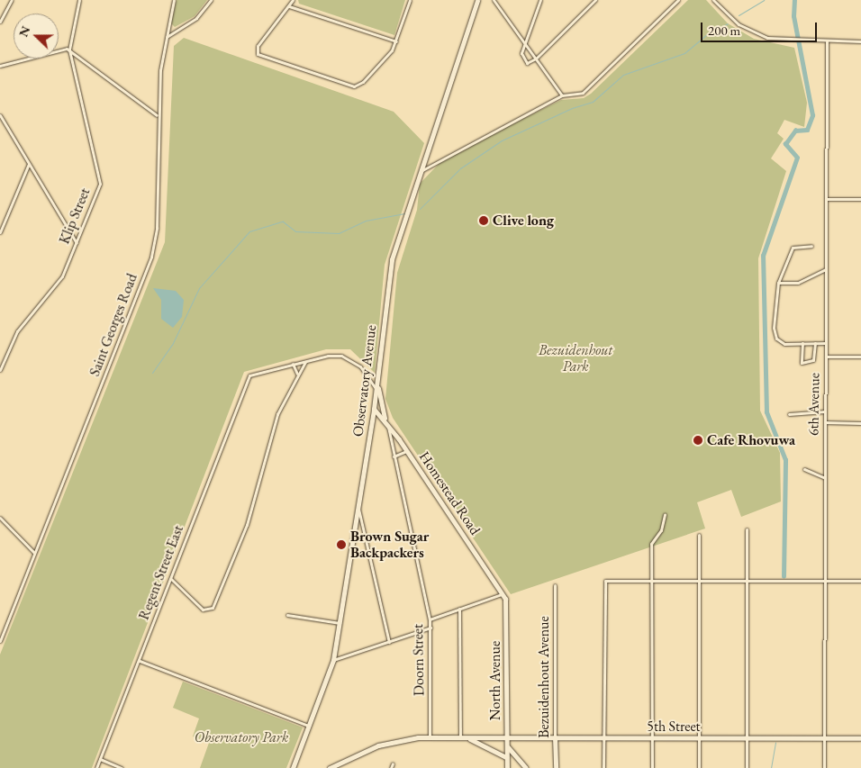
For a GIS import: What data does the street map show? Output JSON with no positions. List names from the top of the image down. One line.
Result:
{"streets":{"street":["Klip Street","Saint Georges Road","Observatory Avenue","6th Avenue","Homestead Road","Regent Street East","Doorn Street","Bezuidenhout Avenue","North Avenue","5th Street"]},"crossings":[["Observatory Avenue","Homestead Road"],["6th Avenue","5th Street"],["Homestead Road","Doorn Street"],["Homestead Road","North Avenue"],["Bezuidenhout Avenue","5th Street"],["North Avenue","5th Street"]],"parks":["Bezuidenhout Park","Observatory Park"],"places":["Clive long","Cafe Rhovuwa","Brown Sugar Backpackers"],"scale_bar":"200 m","north":"left"}
